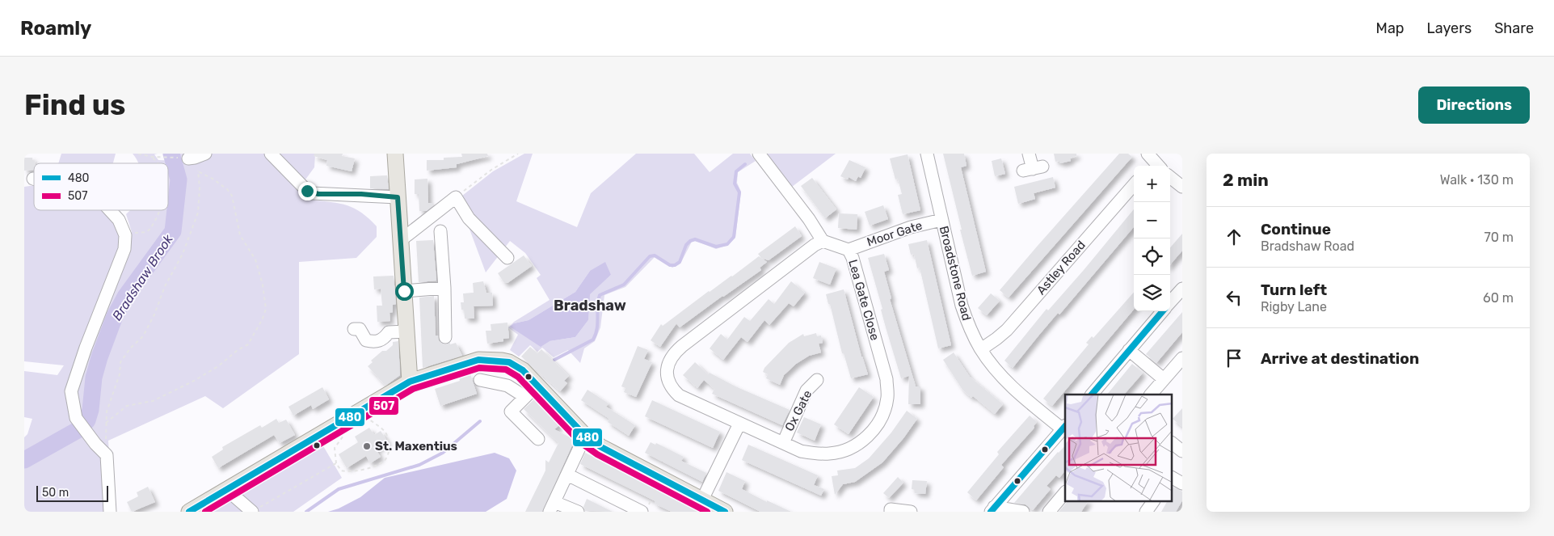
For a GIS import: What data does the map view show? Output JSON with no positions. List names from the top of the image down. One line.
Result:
{"streets":{"street":["Moor Gate","Astley Road","Broadstone Road","Lea Gate Close","Ox Gate"]},"crossings":[["Moor Gate","Broadstone Road"],["Moor Gate","Lea Gate Close"],["Astley Road","Broadstone Road"],["Lea Gate Close","Ox Gate"]],"districts":["Bradshaw"],"water":["Bradshaw Brook"],"places":["St. Maxentius"],"lines":["transit line 480","transit line 507"],"legend":["480","507"],"scale_bar":"50 m","page":{"header":"Roamly","nav":["Map","Layers","Share"],"buttons":"Directions","title":"Find us","heading":["2 min","Walk · 130 m"],"map_buttons":["+","−"],"list":[["Continue","Bradshaw Road","70 m"],["Turn left","Rigby Lane","60 m"],"Arrive at destination"],"scale":"50 m"}}
